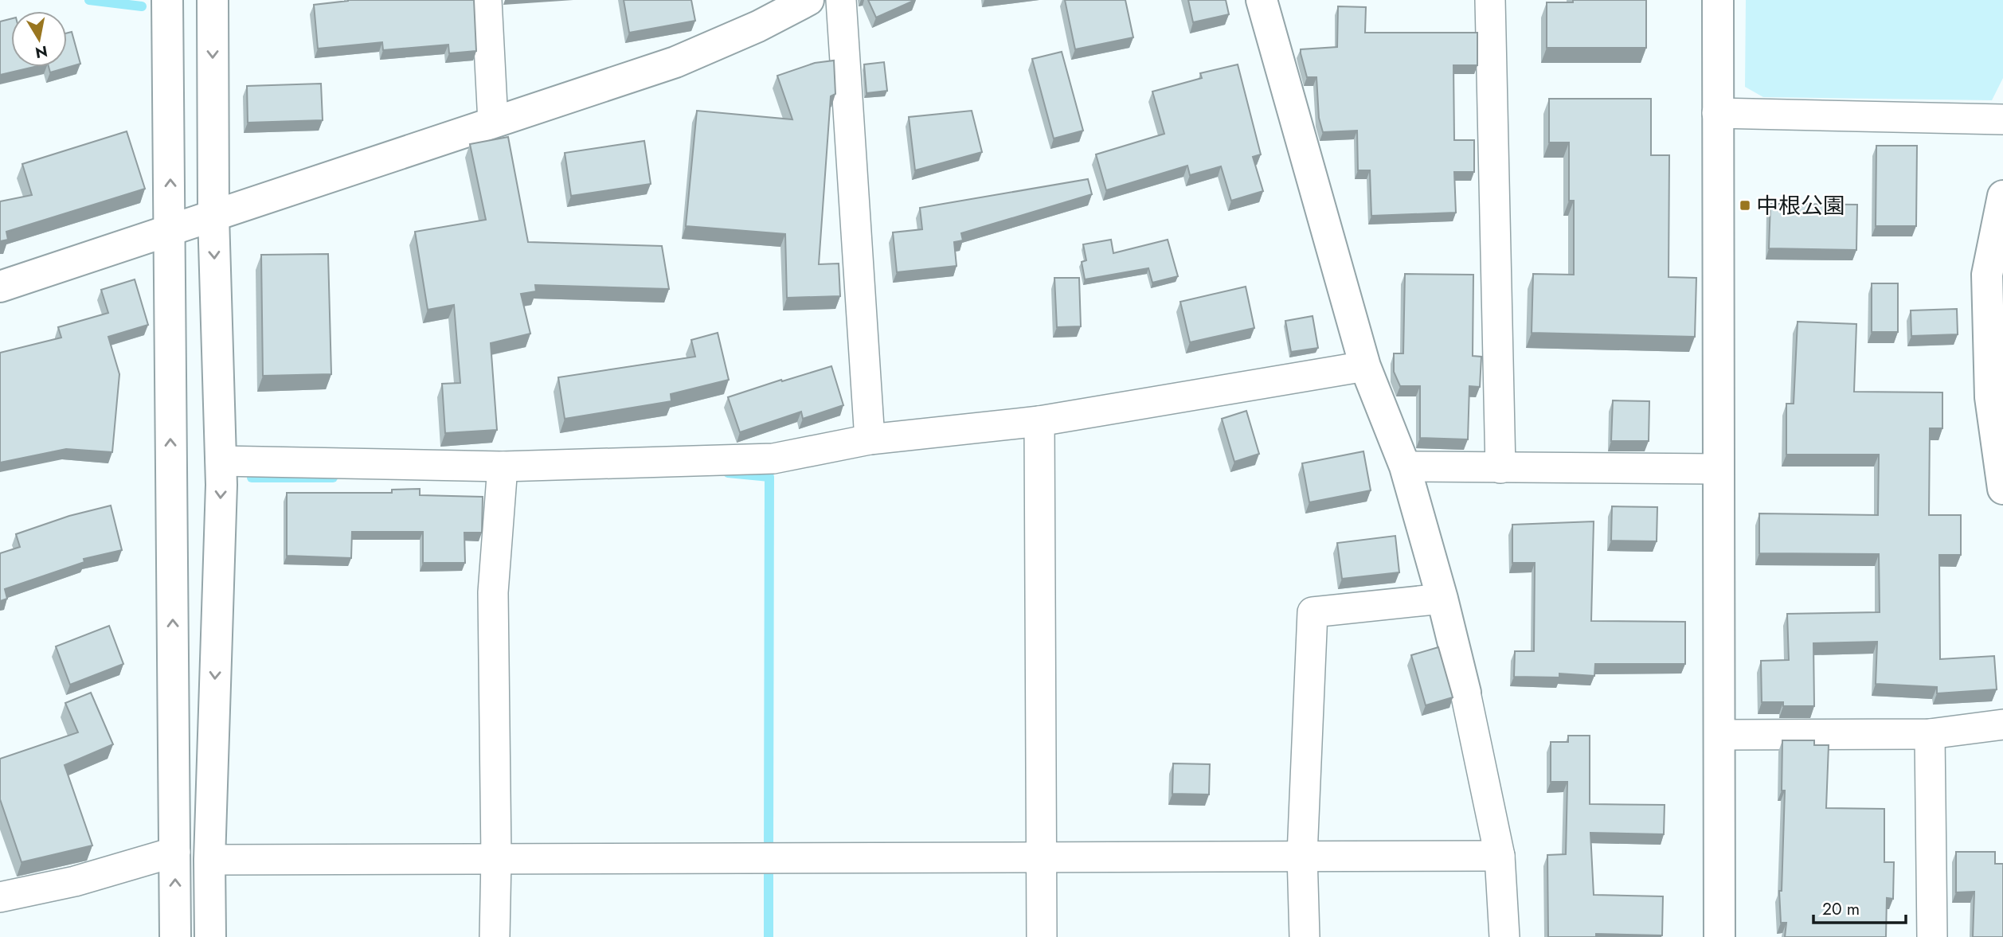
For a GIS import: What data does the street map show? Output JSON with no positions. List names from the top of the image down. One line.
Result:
{"places":{"transit":["中根公園"]},"scale_bar":"20 m","north":"bottom"}
